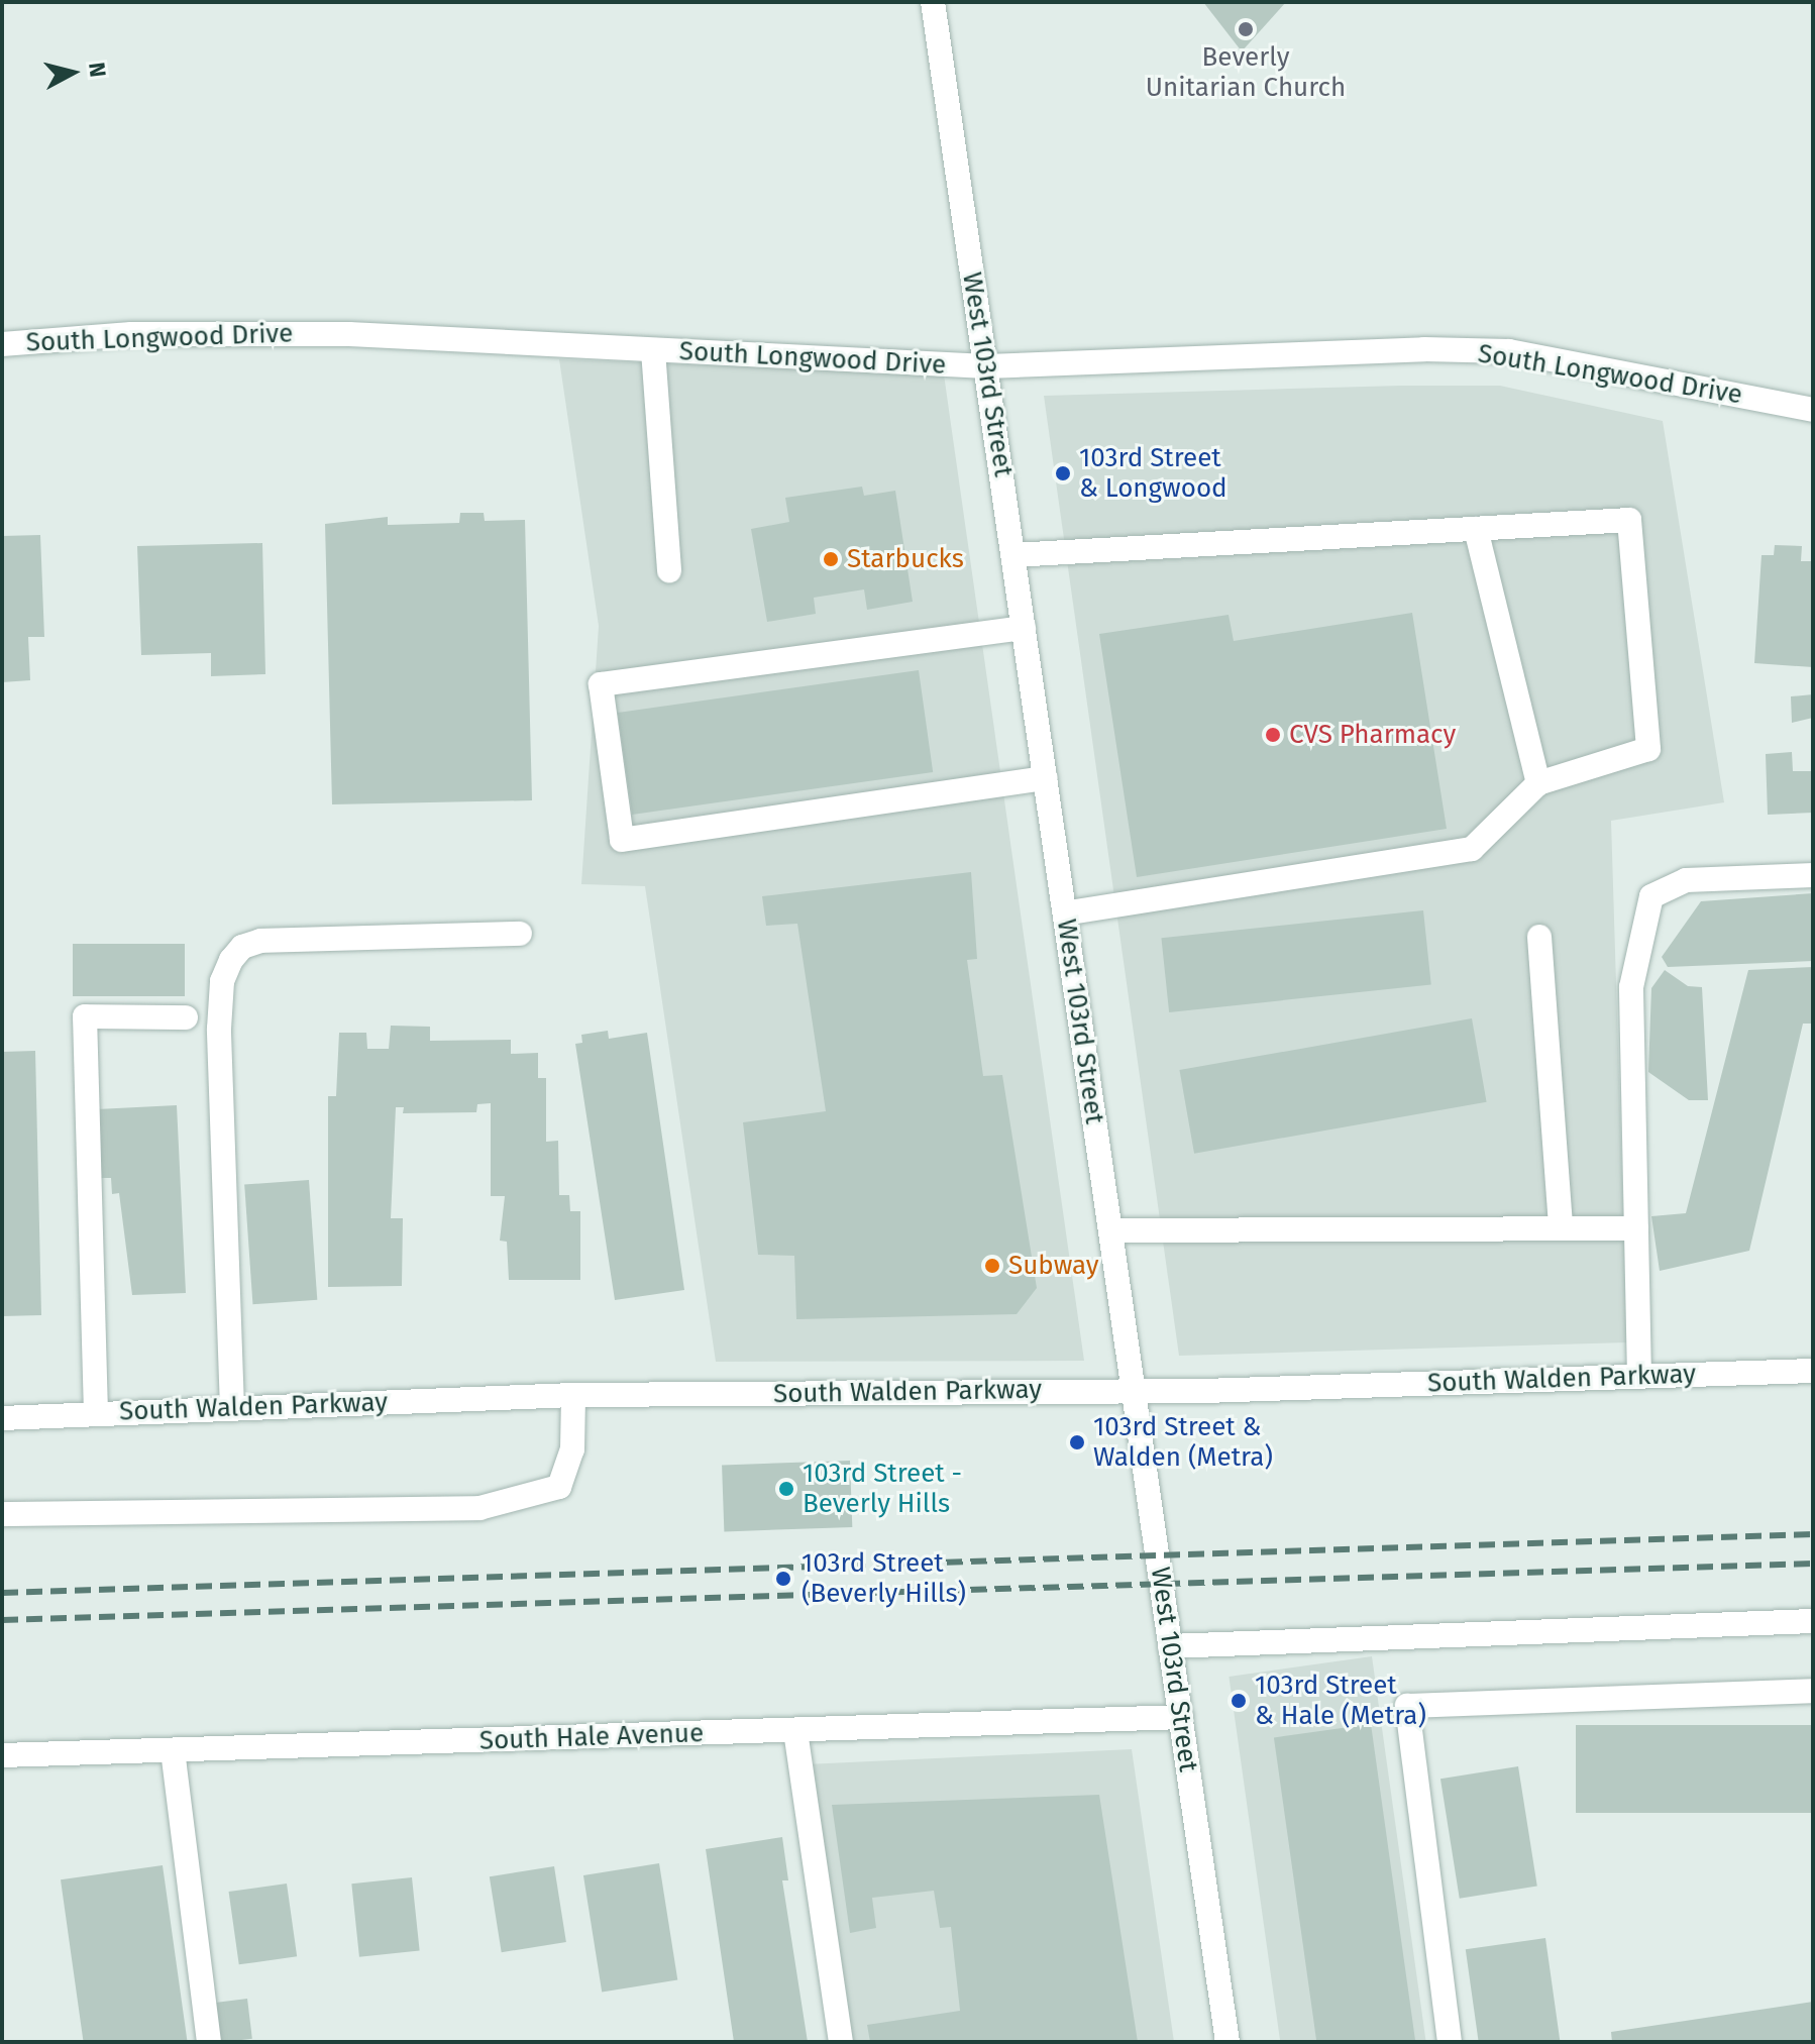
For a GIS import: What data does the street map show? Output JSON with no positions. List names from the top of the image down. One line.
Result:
{"streets":{"street":["South Longwood Drive","West 103rd Street","South Walden Parkway","South Hale Avenue"]},"crossings":[["South Longwood Drive","West 103rd Street"],["West 103rd Street","South Walden Parkway"],["West 103rd Street","South Hale Avenue"]],"places":["Beverly Unitarian Church","103rd Street & Longwood","Starbucks","CVS Pharmacy","Subway","103rd Street & Walden (Metra)","103rd Street - Beverly Hills","103rd Street (Beverly Hills)","103rd Street & Hale (Metra)"],"north":"right"}
